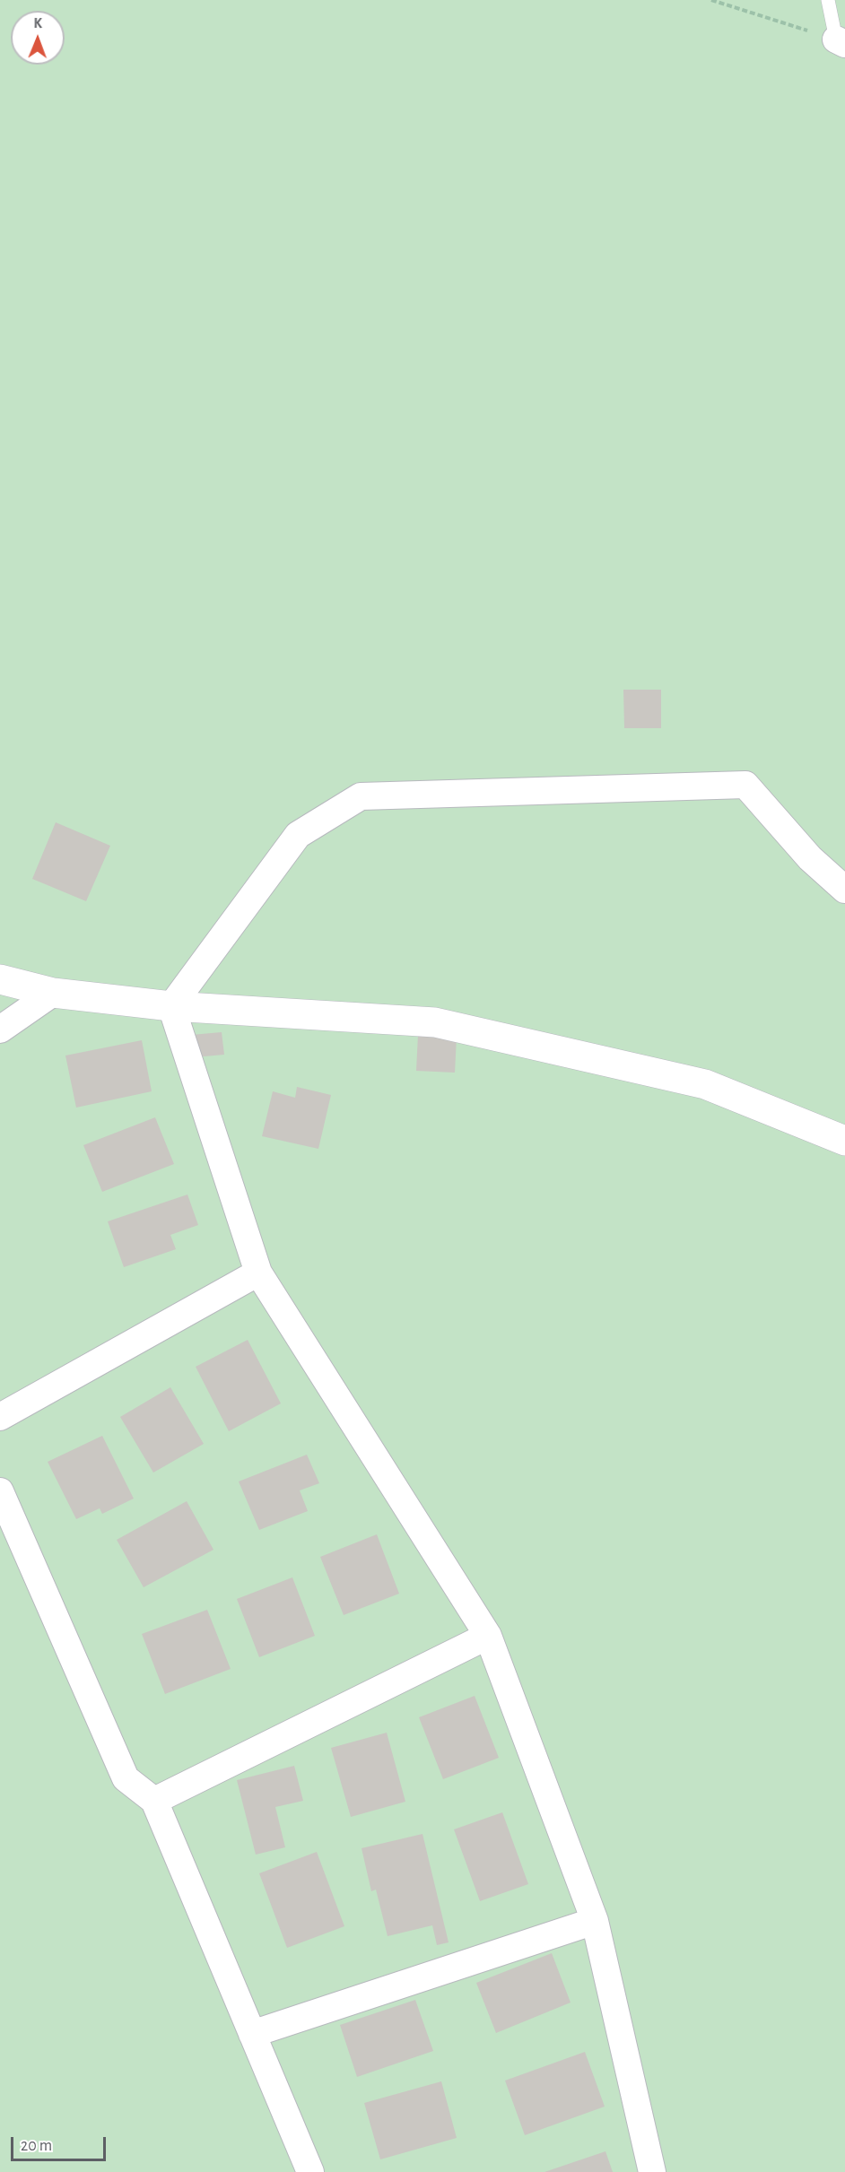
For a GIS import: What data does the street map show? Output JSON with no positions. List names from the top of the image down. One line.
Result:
{"scale_bar":"20 m","north":"top"}
